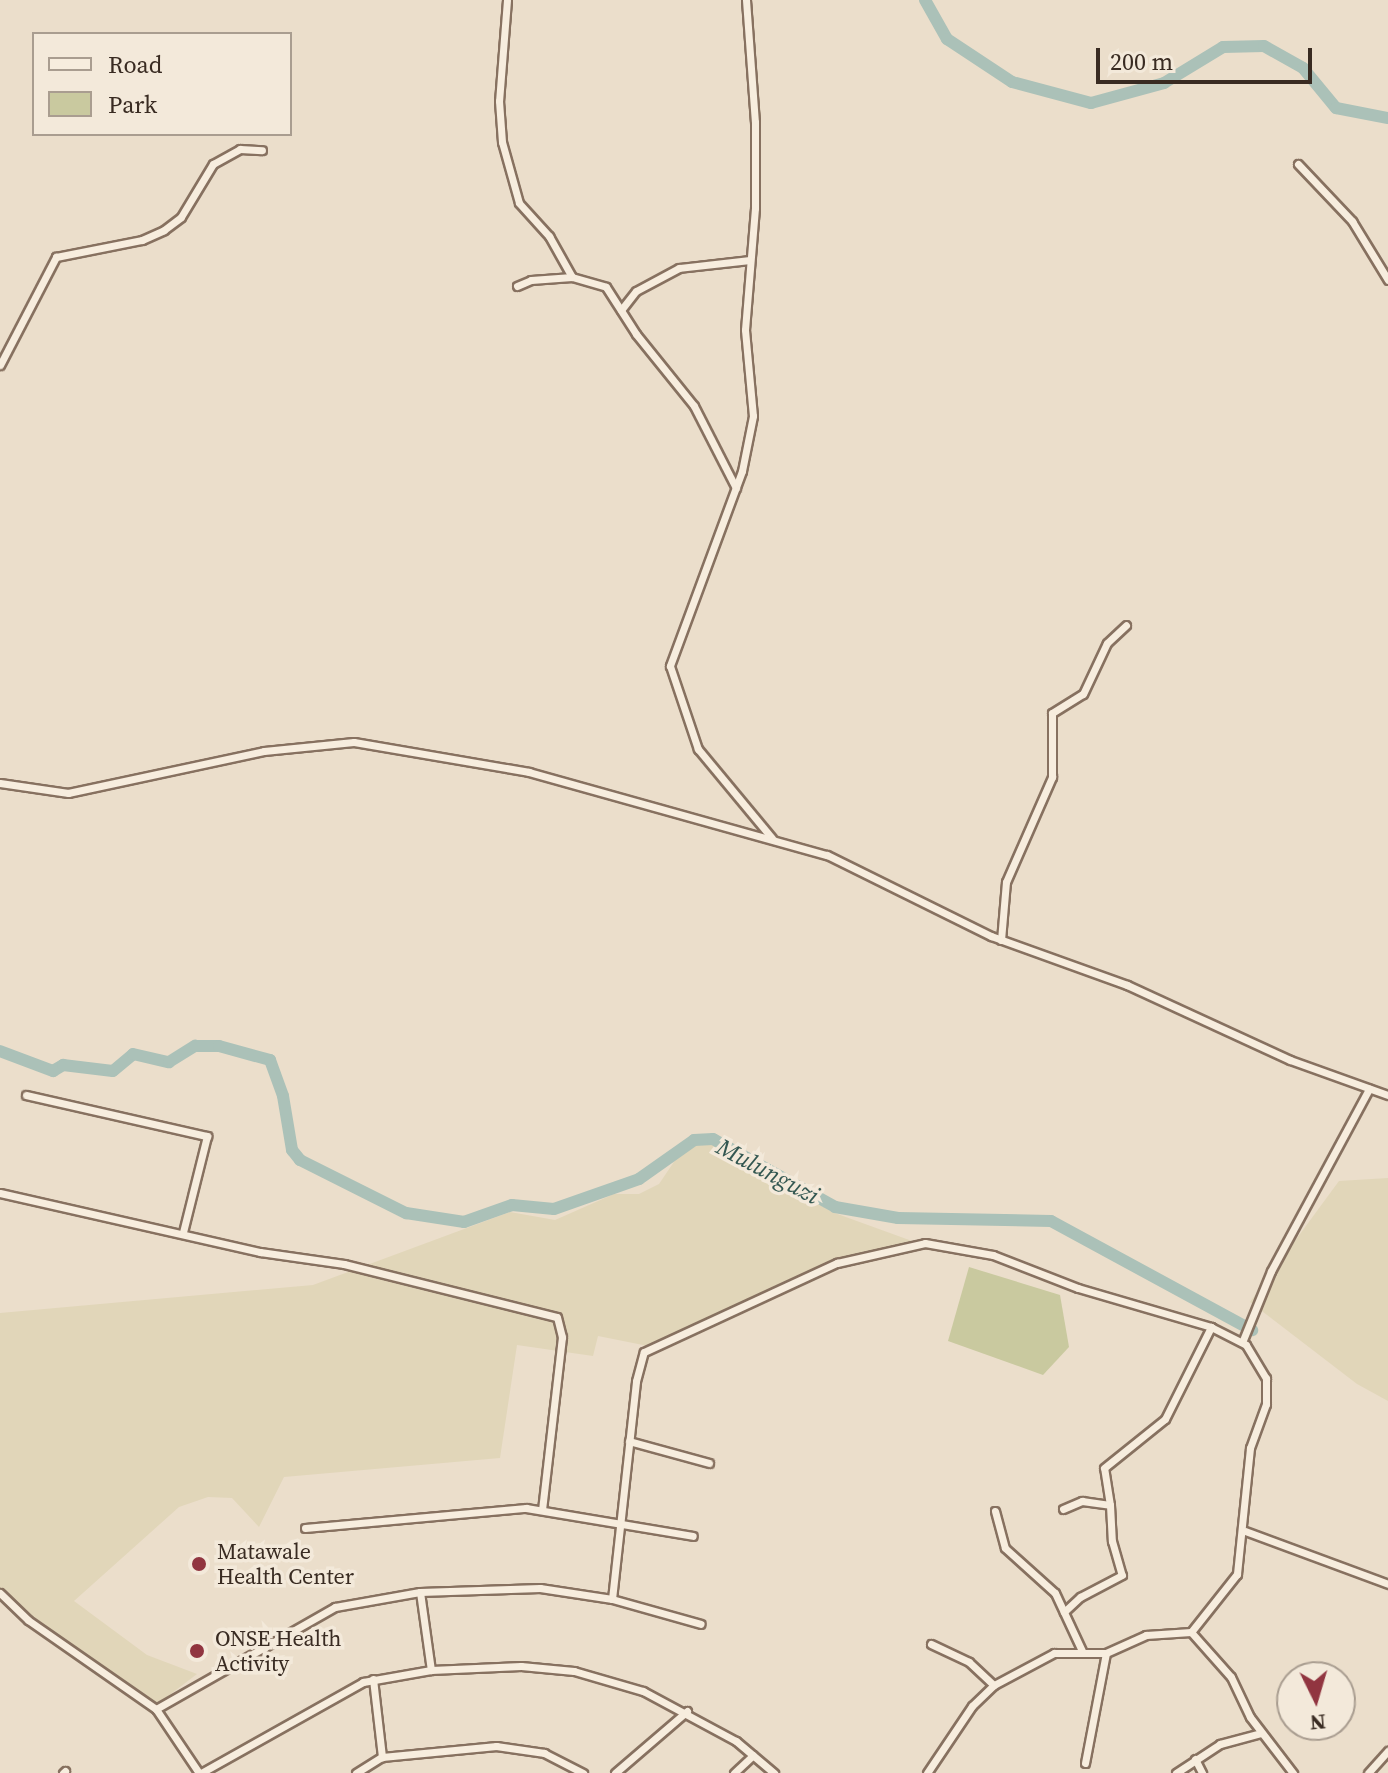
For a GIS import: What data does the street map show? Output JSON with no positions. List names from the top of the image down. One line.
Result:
{"water":["Mulunguzi"],"places":["Matawale Health Center","ONSE Health Activity"],"legend":["Road","Park"],"scale_bar":"200 m","north":"bottom"}
